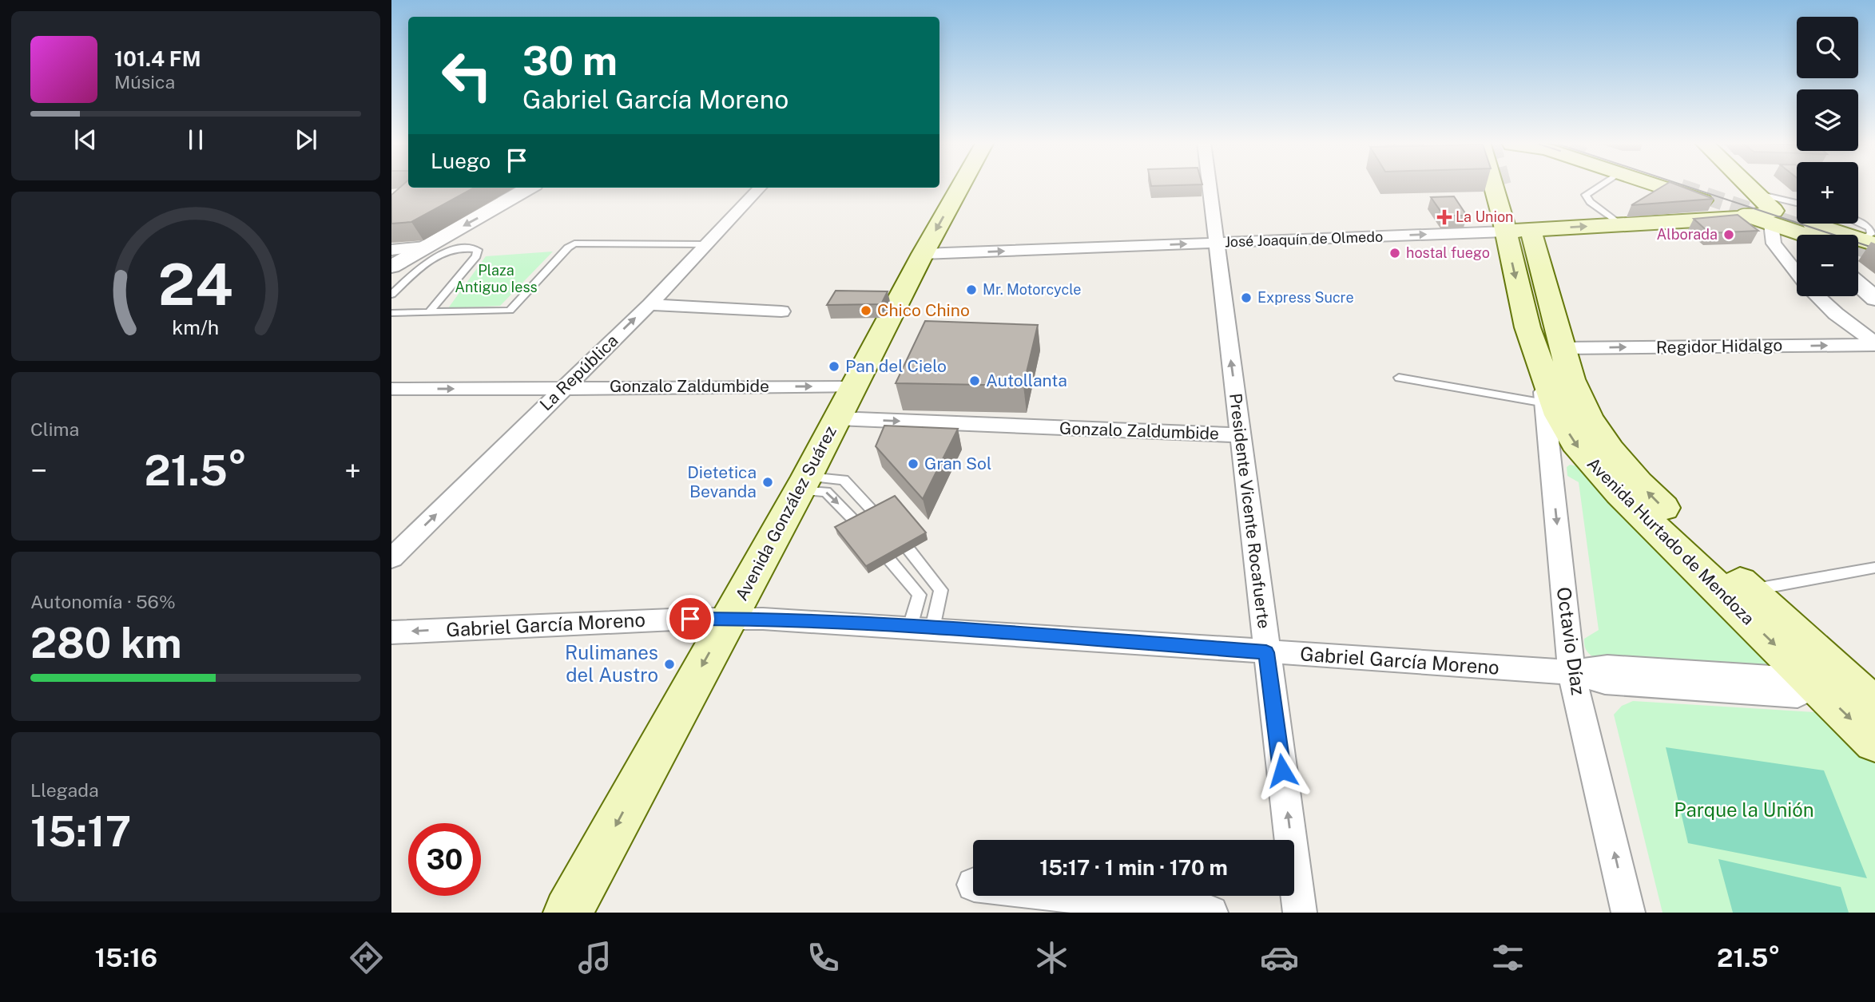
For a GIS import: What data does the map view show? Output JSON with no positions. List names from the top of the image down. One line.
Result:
{"streets":{"main road":["José Joaquín de Olmedo","Avenida González Suárez","Avenida Hurtado de Mendoza"],"street":["Regidor Hidalgo","La República","Gonzalo Zaldumbide","Presidente Vicente Rocafuerte","Gabriel García Moreno","Octavio Díaz"]},"crossings":[["José Joaquín de Olmedo","Presidente Vicente Rocafuerte"],["José Joaquín de Olmedo","Avenida González Suárez"],["José Joaquín de Olmedo","Avenida Hurtado de Mendoza"],["Regidor Hidalgo","Avenida Hurtado de Mendoza"],["Regidor Hidalgo","Octavio Díaz"],["La República","Gonzalo Zaldumbide"],["Gonzalo Zaldumbide","Presidente Vicente Rocafuerte"],["Gonzalo Zaldumbide","Avenida González Suárez"],["Presidente Vicente Rocafuerte","Gabriel García Moreno"],["Avenida González Suárez","Gabriel García Moreno"],["Avenida Hurtado de Mendoza","Gabriel García Moreno"],["Avenida Hurtado de Mendoza","Octavio Díaz"],["Gabriel García Moreno","Octavio Díaz"]],"one_way":["José Joaquín de Olmedo","Regidor Hidalgo","La República","Gonzalo Zaldumbide","Presidente Vicente Rocafuerte","Avenida González Suárez"],"parks":["Plaza Antiguo Iess","Parque la Unión"],"places":{"health":["La Union"],"other":["Alborada","hostal fuego","Mr. Motorcycle","Express Sucre","Chico Chino","Pan del Cielo","Autollanta","Gran Sol","Dietetica Bevanda","Rulimanes del Austro"]},"page":{"map_buttons":["+","−"],"turn":["30 m","Gabriel García Moreno"],"song":["101.4 FM","Música"],"then":"Luego","tile":["Clima",["Autonomía · 56%","280 km"],["Llegada","15:17"]],"heat":["−","21.5°","+"],"limit":"30","trip":"15:17 · 1 min · 170 m","tabs":["15:16","21.5°"],"gauge":["24","km/h"]}}
